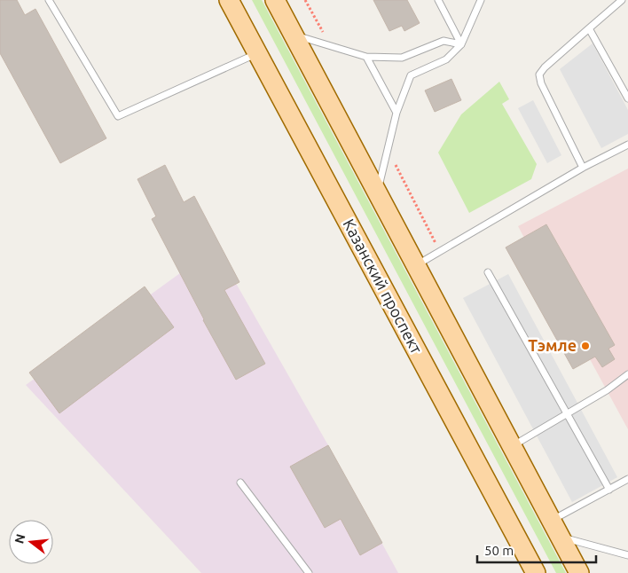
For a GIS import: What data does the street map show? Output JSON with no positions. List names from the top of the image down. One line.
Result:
{"streets":{"main road":["Казанский проспект"]},"places":["Тэмле"],"scale_bar":"50 m","north":"left"}
